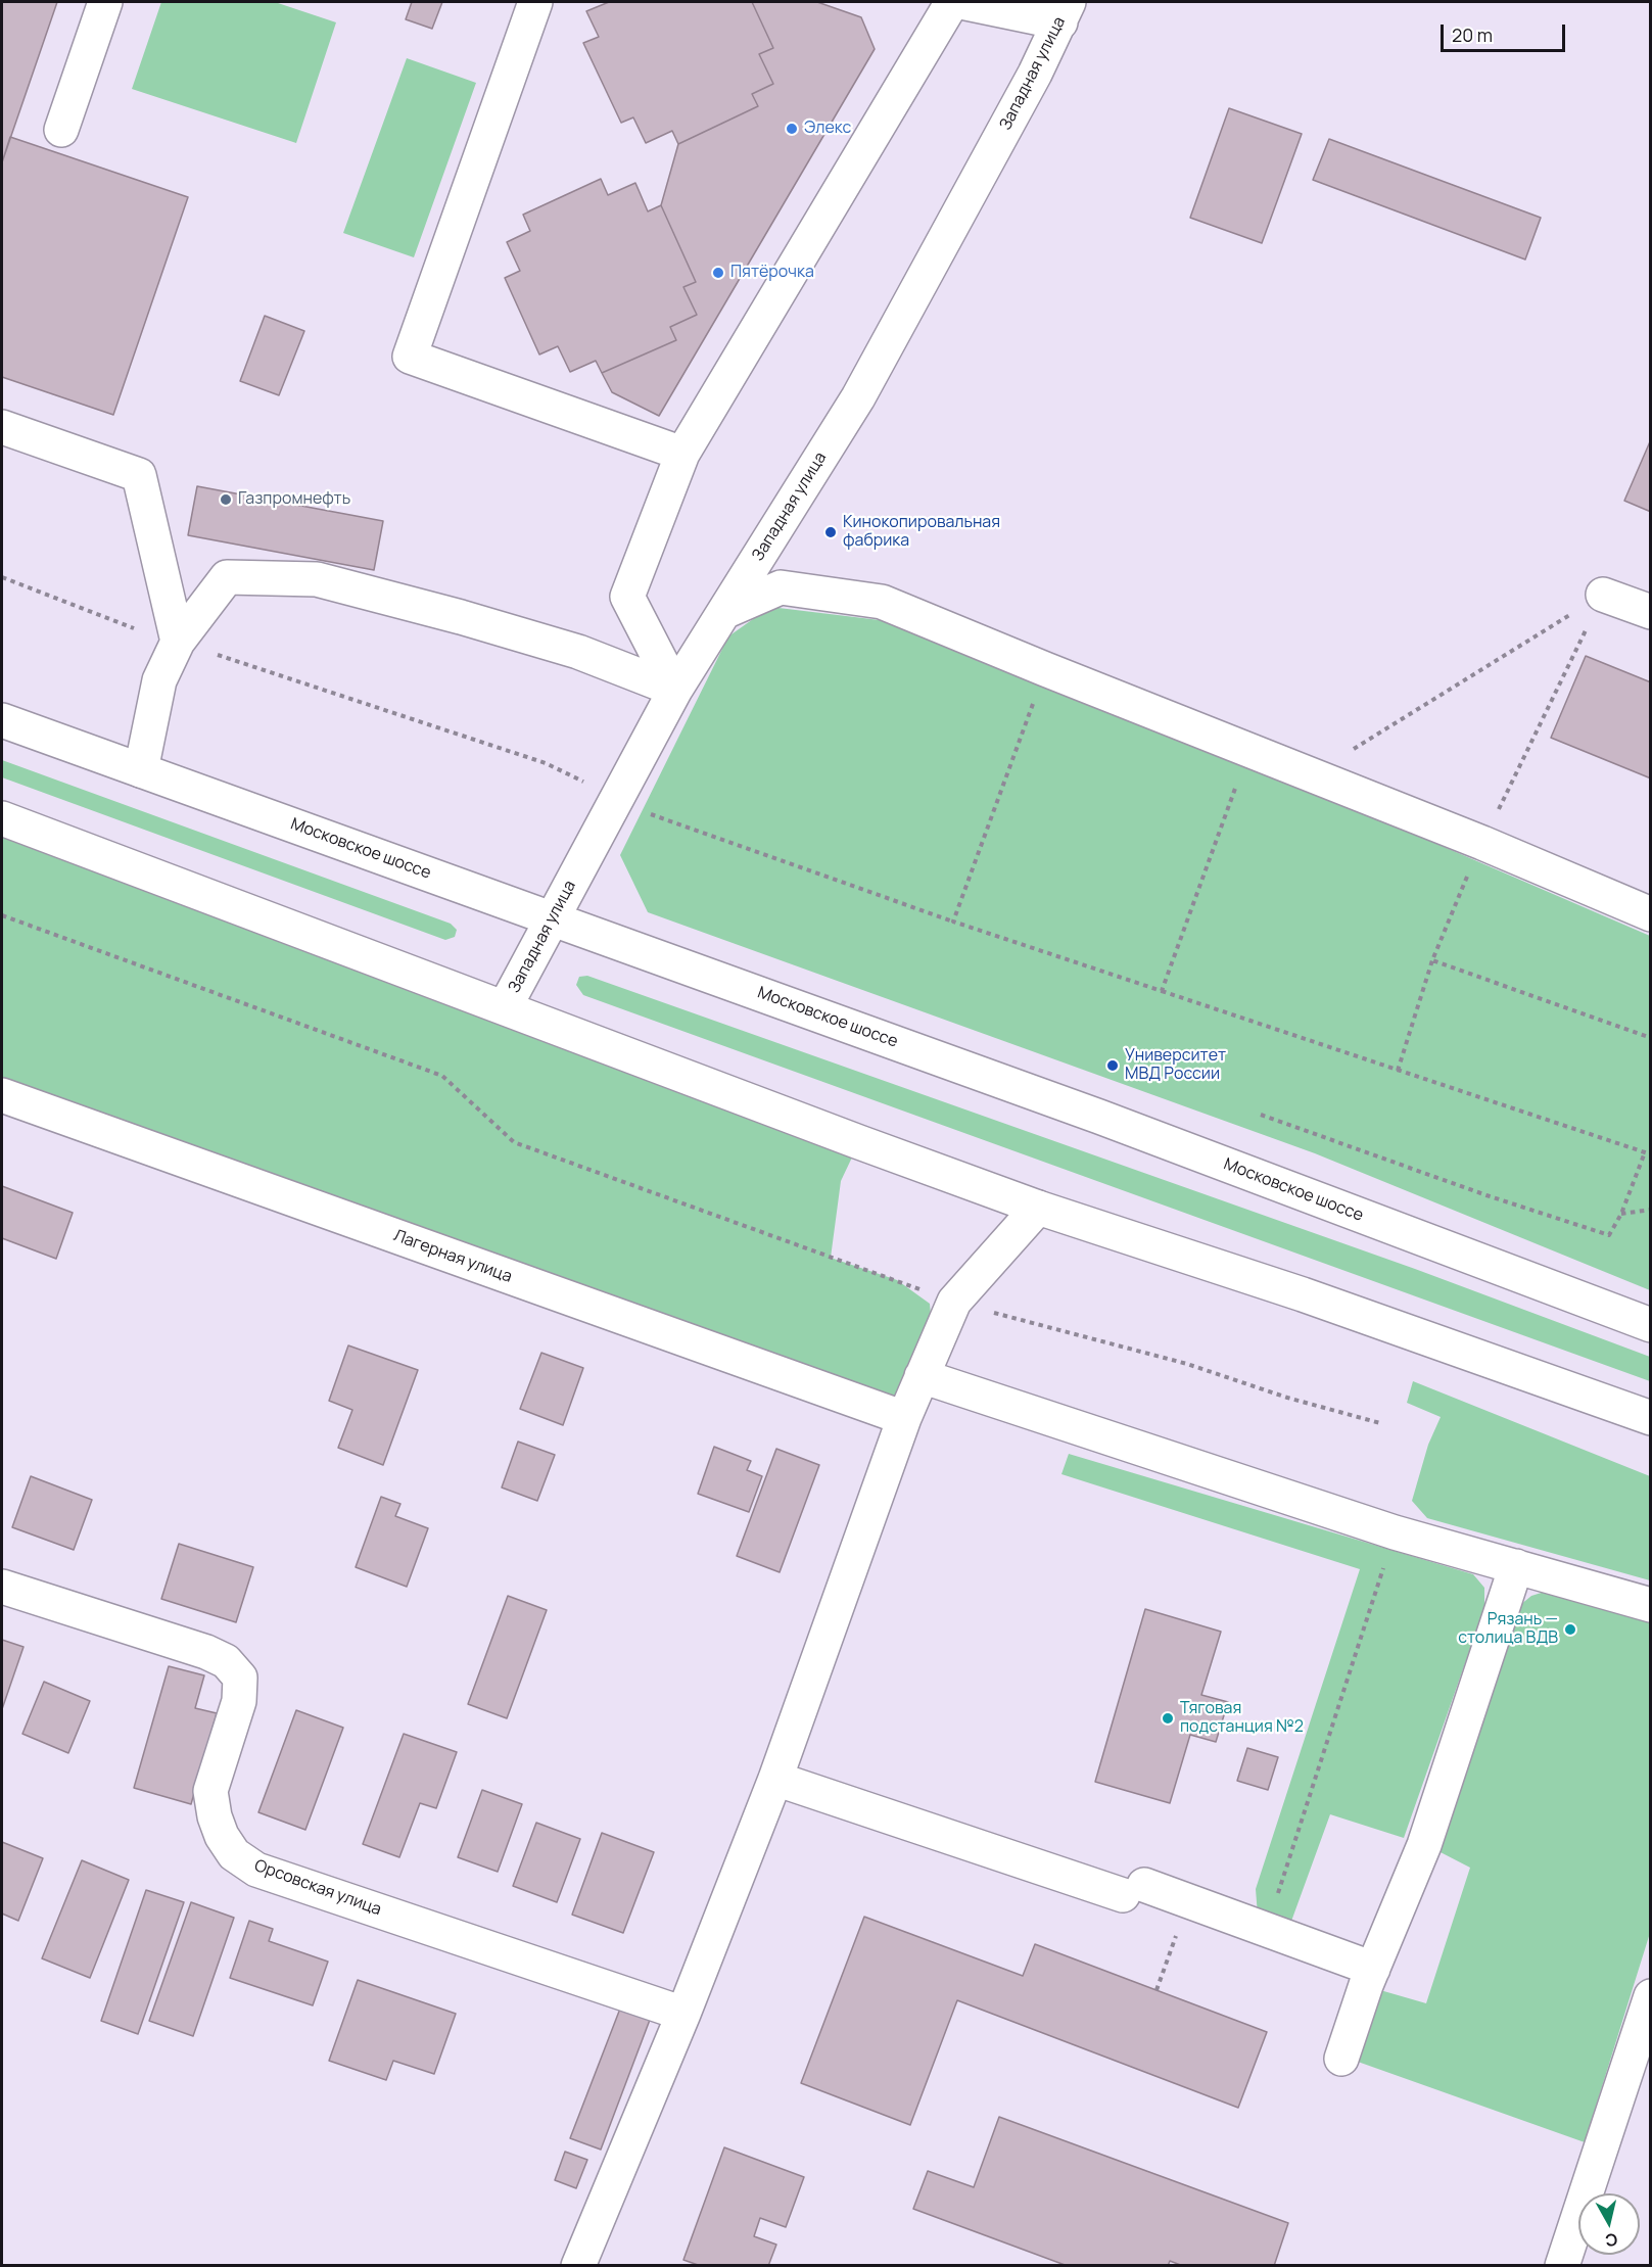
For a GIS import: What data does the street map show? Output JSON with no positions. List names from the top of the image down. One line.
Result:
{"streets":{"street":["Западная улица","Московское шоссе","Лагерная улица","Орсовская улица"]},"crossings":[["Западная улица","Московское шоссе"]],"places":["Элекс","Пятёрочка","Газпромнефть","Кинокопировальная фабрика","Университет МВД России","Рязань — столица ВДВ","Тяговая подстанция №2"],"scale_bar":"20 m","north":"bottom"}
